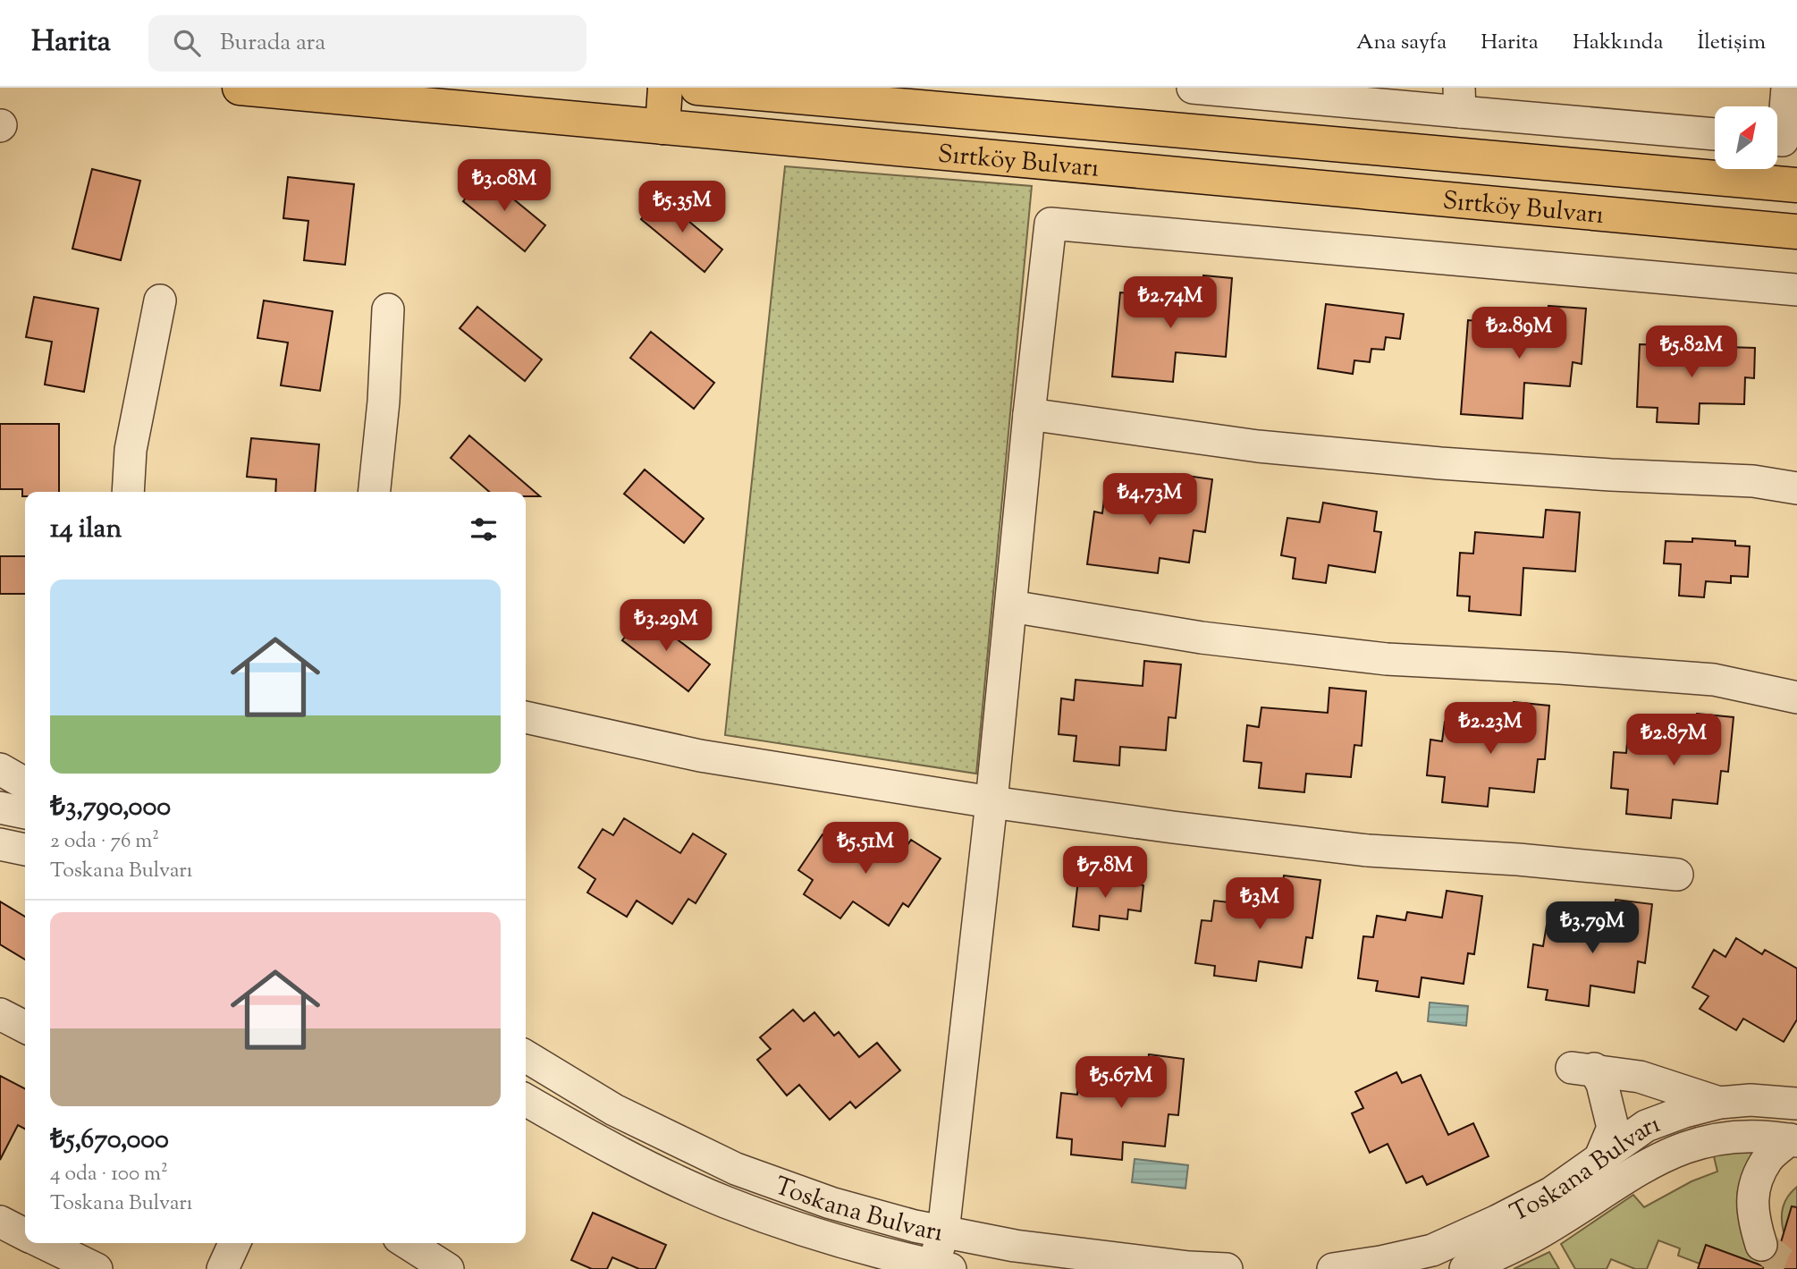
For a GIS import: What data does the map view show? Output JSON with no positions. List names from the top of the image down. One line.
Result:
{"streets":{"main road":["Sırtköy Bulvarı"],"street":["Toskana Bulvarı"]},"north":"top right","page":{"header":"Harita","search":"Burada ara","nav":["Ana sayfa","Harita","Hakkında","İletişim"],"price":["₺3.08M","₺5.35M","₺2.74M","₺2.89M","₺5.82M","₺4.73M","₺3.29M","₺2.23M","₺2.87M","₺5.51M","₺7.8M","₺3M","₺3.79M","₺5.67M"],"heading":"14 ilan","list":[{"name":"₺3,790,000","note":"2 oda · 76 m² · Toskana Bulvarı"},{"name":"₺5,670,000","note":"4 oda · 100 m² · Toskana Bulvarı"}]}}
